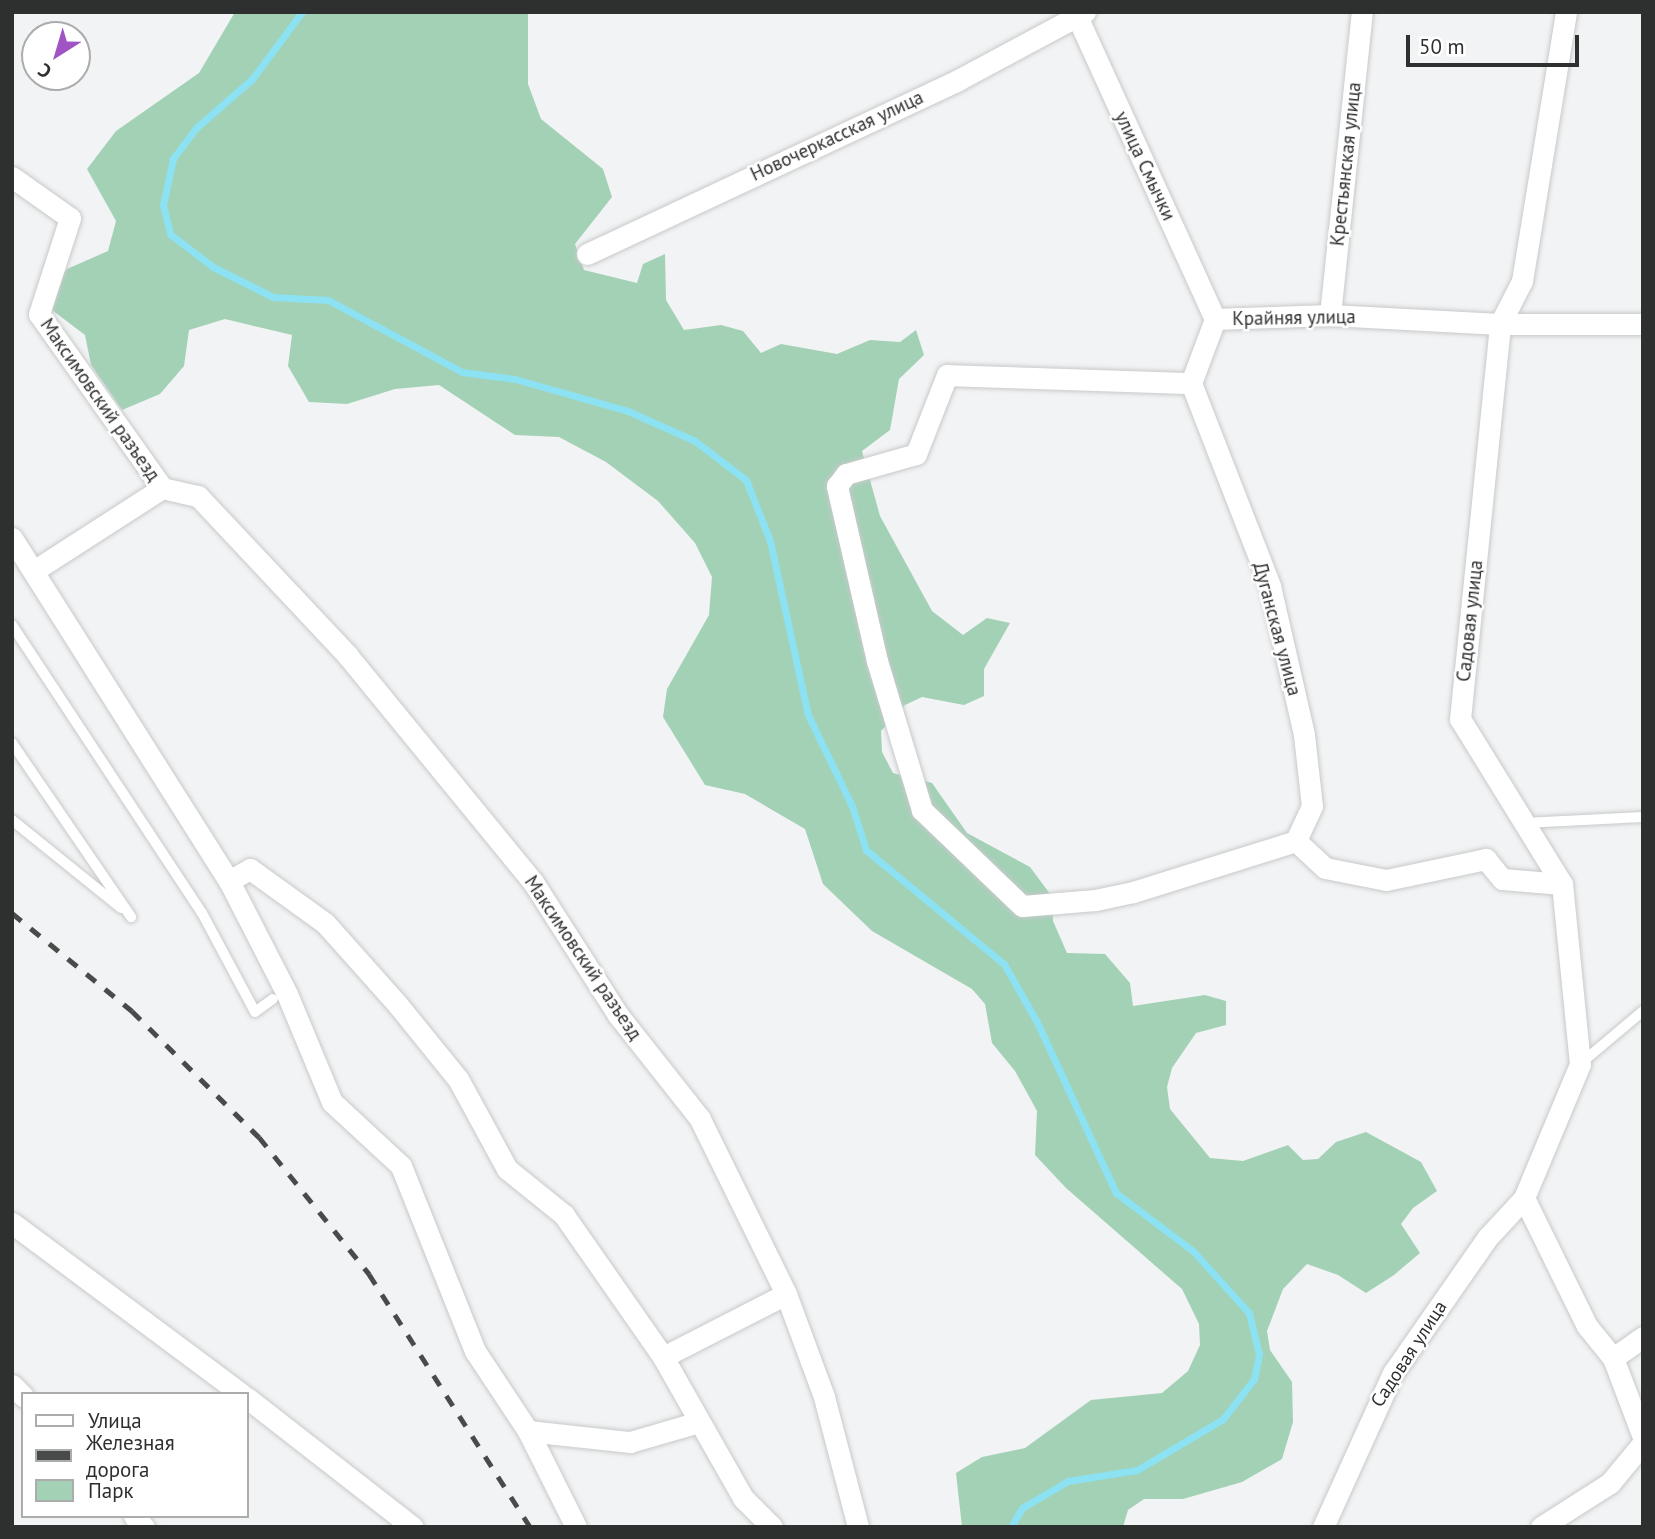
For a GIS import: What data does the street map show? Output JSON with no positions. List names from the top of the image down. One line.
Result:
{"streets":{"street":["Новочеркасская улица","Крестьянская улица","улица Смычки","Крайняя улица","Максимовский разъезд","Садовая улица","Дуганская улица"]},"crossings":[["Новочеркасская улица","улица Смычки"],["Крестьянская улица","Крайняя улица"],["улица Смычки","Крайняя улица"],["Крайняя улица","Садовая улица"],["Крайняя улица","Дуганская улица"]],"legend":["Улица","Железная дорога","Парк"],"scale_bar":"50 m","north":"bottom left"}
